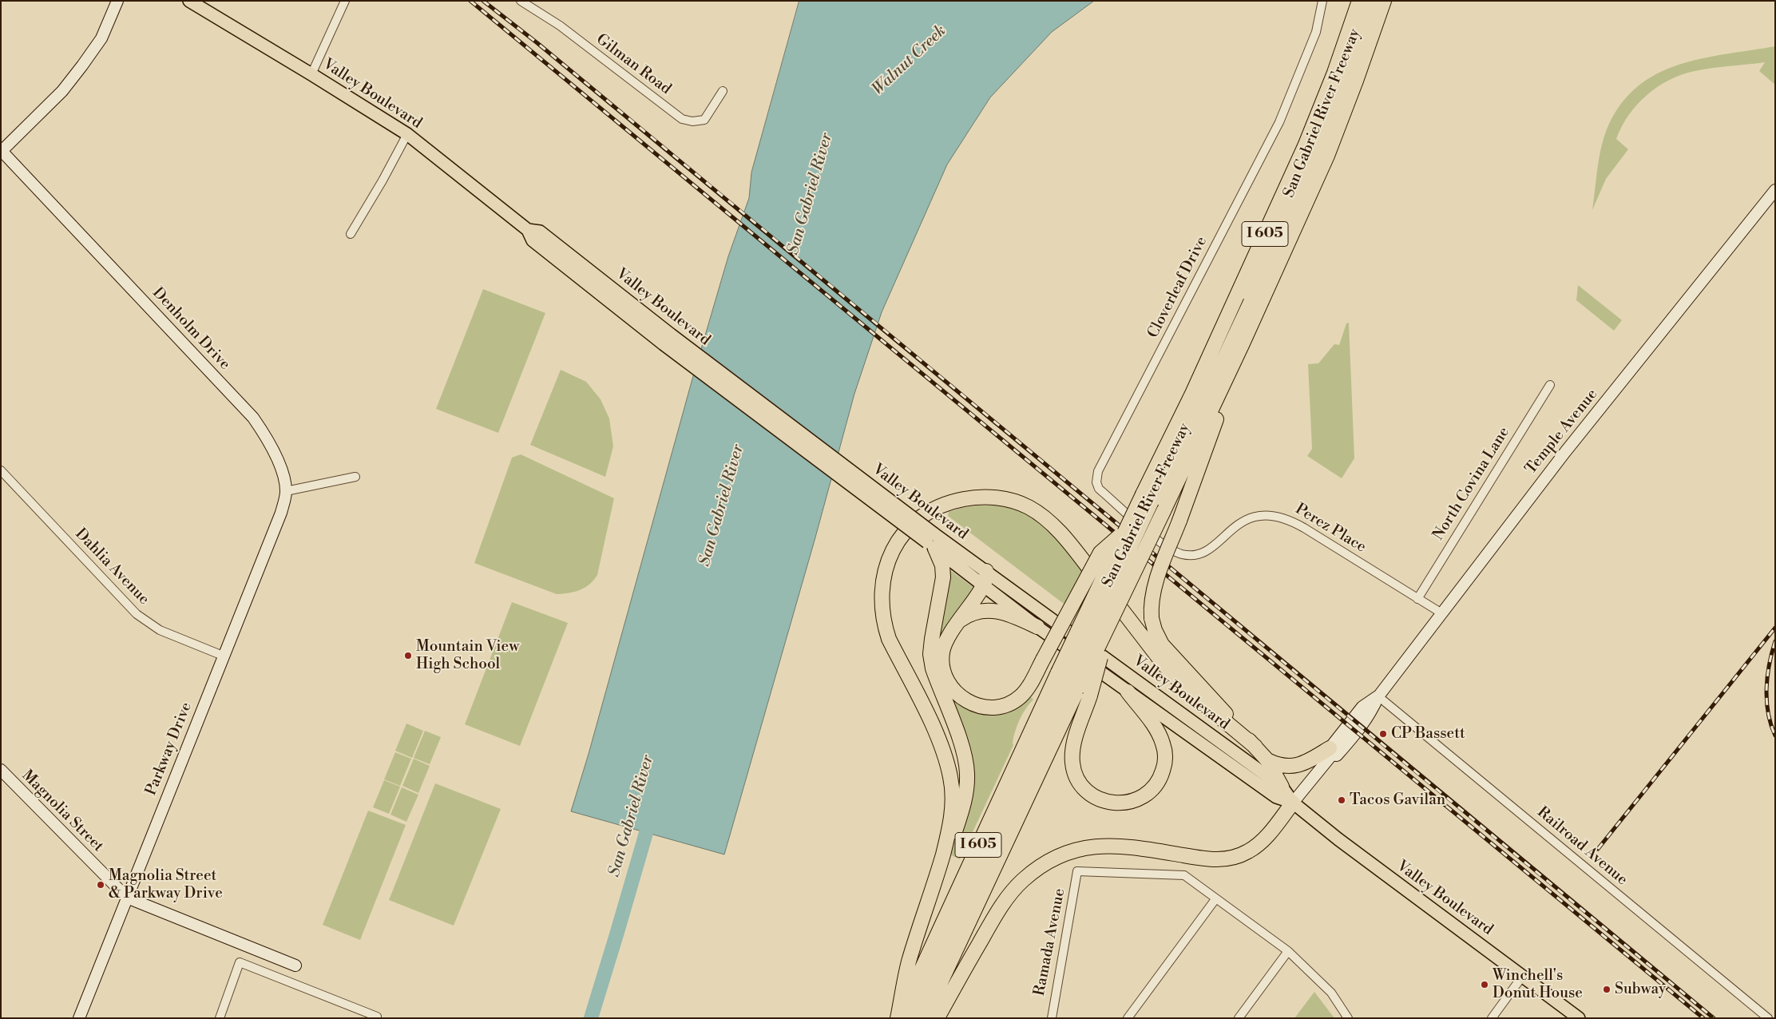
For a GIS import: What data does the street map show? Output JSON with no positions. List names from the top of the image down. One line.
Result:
{"streets":{"highway":["San Gabriel River Freeway","I 605"],"main road":["Valley Boulevard"],"street":["Gilman Road","Cloverleaf Drive","Denholm Drive","Temple Avenue","North Covina Lane","Perez Place","Dahlia Avenue","Parkway Drive","Magnolia Street","Railroad Avenue","Ramada Avenue"]},"crossings":[["Valley Boulevard","Temple Avenue"],["Cloverleaf Drive","Perez Place"],["Denholm Drive","Parkway Drive"],["Temple Avenue","Perez Place"],["Temple Avenue","Railroad Avenue"],["North Covina Lane","Perez Place"],["Dahlia Avenue","Parkway Drive"],["Parkway Drive","Magnolia Street"]],"water":["Walnut Creek","San Gabriel River"],"places":["Mountain View High School","CP Bassett","Tacos Gavilan","Magnolia Street & Parkway Drive","Winchell's Donut House","Subway"]}
